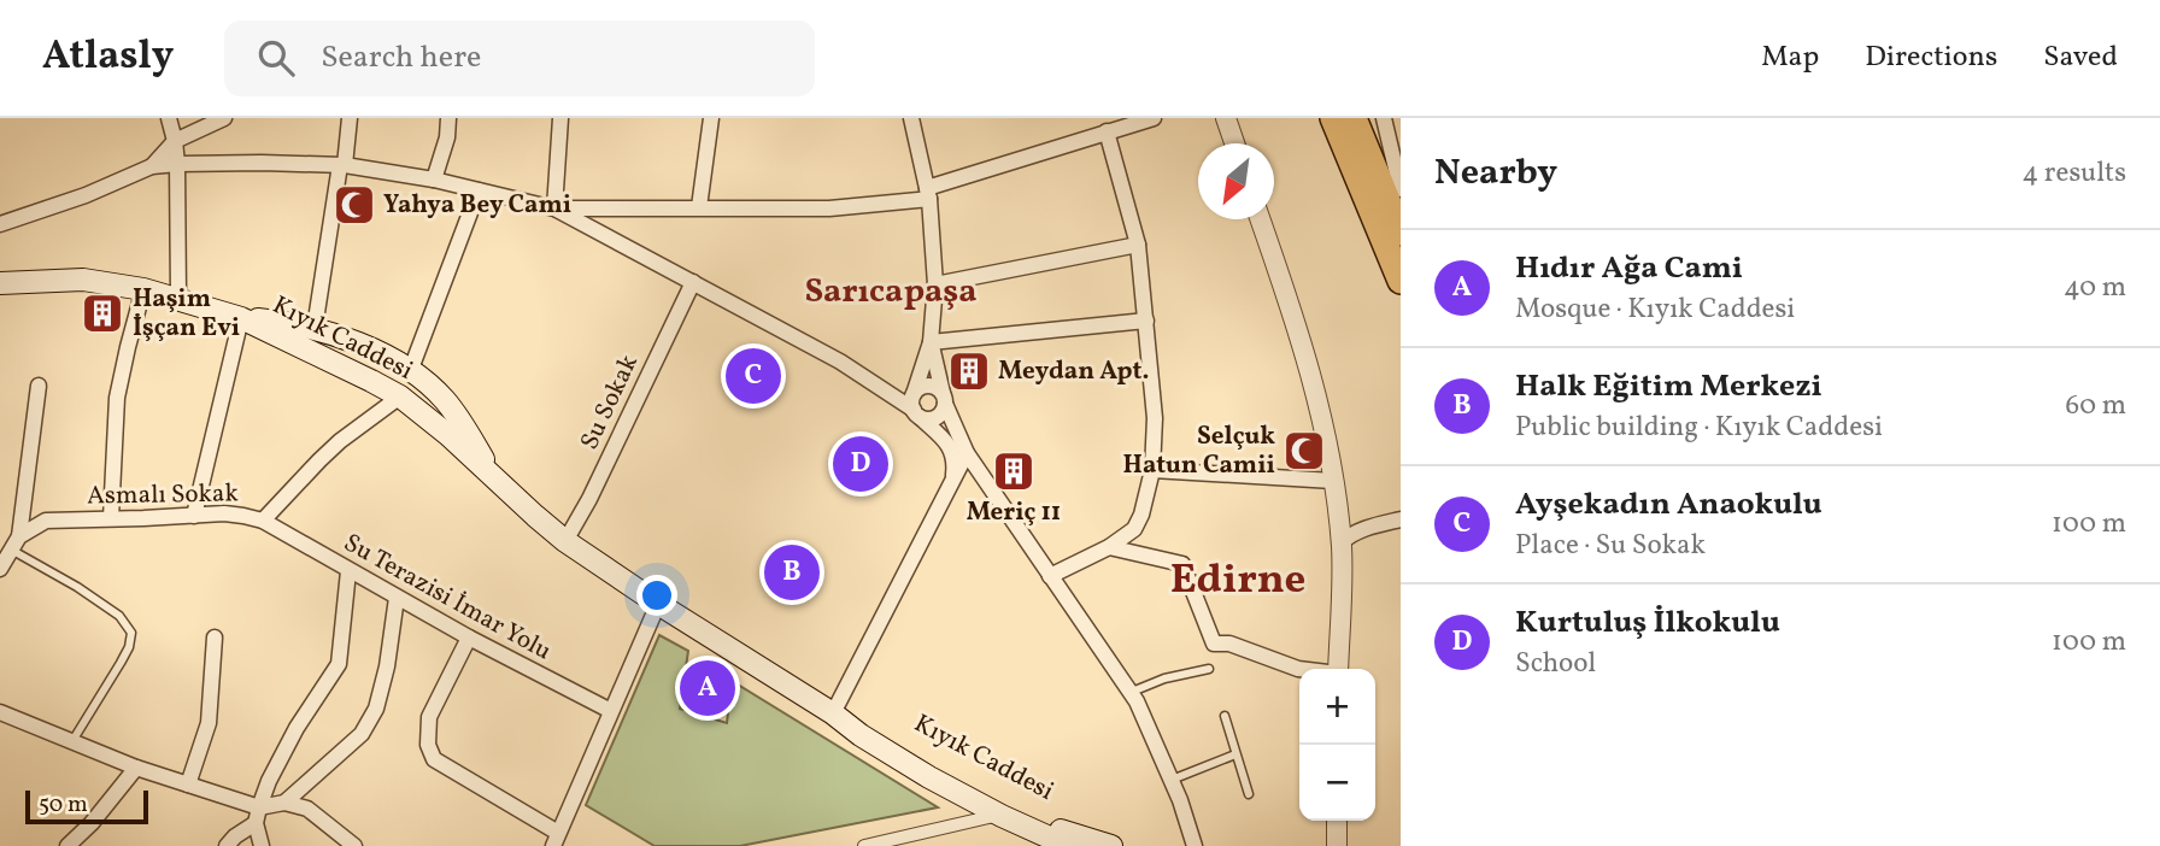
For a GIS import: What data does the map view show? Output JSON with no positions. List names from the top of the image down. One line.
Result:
{"streets":{"main road":["Kıyık Caddesi"],"street":["Su Sokak","Asmalı Sokak","Su Terazisi İmar Yolu"]},"crossings":[["Kıyık Caddesi","Su Sokak"],["Kıyık Caddesi","Asmalı Sokak"],["Asmalı Sokak","Su Terazisi İmar Yolu"]],"districts":["Sarıcapaşa","Edirne"],"places":{"mosque":["Yahya Bey Cami","Selçuk Hatun Camii"],"building":["Haşim İşçan Evi","Meydan Apt.","Meriç 11"]},"scale_bar":"50 m","north":"bottom left","page":{"header":"Atlasly","search":"Search here","nav":["Map","Directions","Saved"],"heading":["Nearby","4 results"],"list":[{"mark":"A","name":"Hıdır Ağa Cami","note":"Mosque · Kıyık Caddesi","value":"40 m"},{"mark":"B","name":"Halk Eğitim Merkezi","note":"Public building · Kıyık Caddesi","value":"60 m"},{"mark":"C","name":"Ayşekadın Anaokulu","note":"Place · Su Sokak","value":"100 m"},{"mark":"D","name":"Kurtuluş İlkokulu","note":"School","value":"100 m"}],"pins":["C","D","B","A"],"map_buttons":["+","−"],"scale":"50 m"}}
